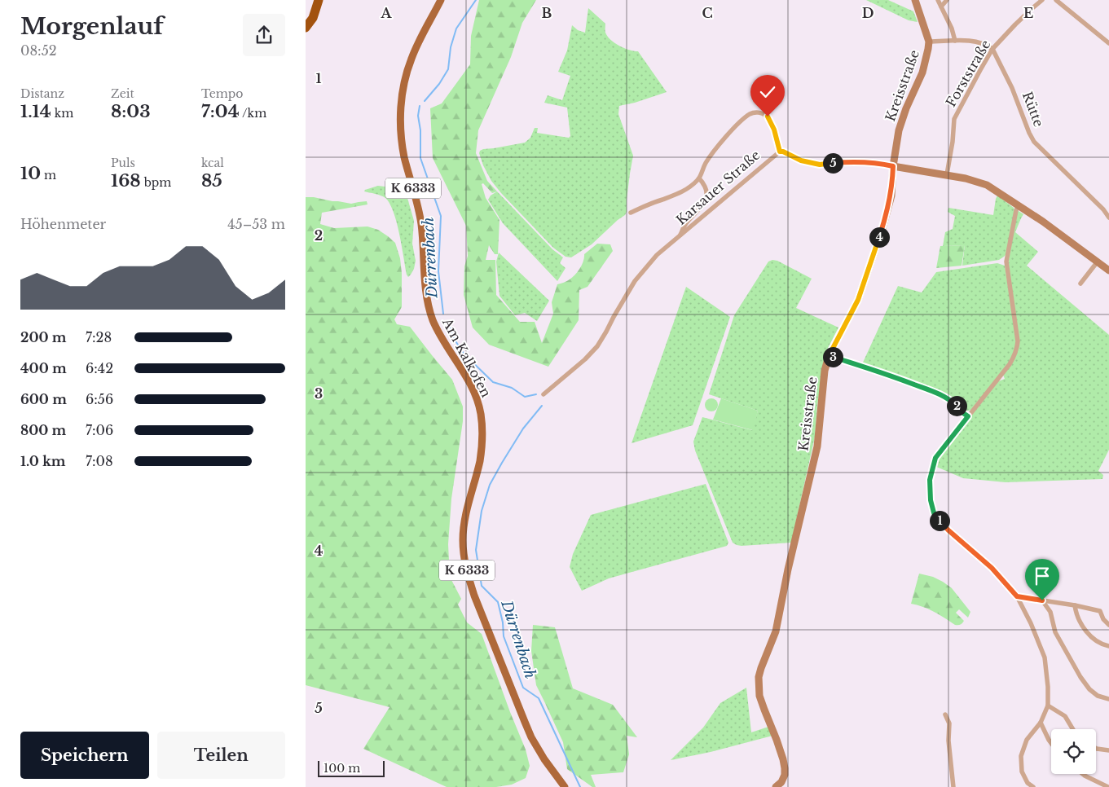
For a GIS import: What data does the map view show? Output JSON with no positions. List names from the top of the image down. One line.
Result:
{"streets":{"main road":["K 6333","Am Kalkofen"],"street":["Forststraße","Kreisstraße","Rütte","Karsauer Straße"]},"crossings":[["Forststraße","Rütte"],["Forststraße","Karsauer Straße"],["Kreisstraße","Karsauer Straße"]],"water":["Dürrenbach"],"scale_bar":"100 m","page":{"heading":["Morgenlauf","08:52"],"stats":[["Distanz","1.14 km"],["Zeit","8:03"],["Tempo","7:04 /km"],["10 m"],["Puls","168 bpm"],["kcal","85"]],"pins":["5","4","3","2","1"],"chart":["Höhenmeter","45–53 m"],"list":[{"name":"200 m","note":"7:28"},{"name":"400 m","note":"6:42"},{"name":"600 m","note":"6:56"},{"name":"800 m","note":"7:06"},{"name":"1.0 km","note":"7:08"}],"buttons":["Speichern","Teilen"],"scale":"100 m"},"grid":{"columns":["A","B","C","D","E"],"rows":["1","2","3","4","5"]}}
